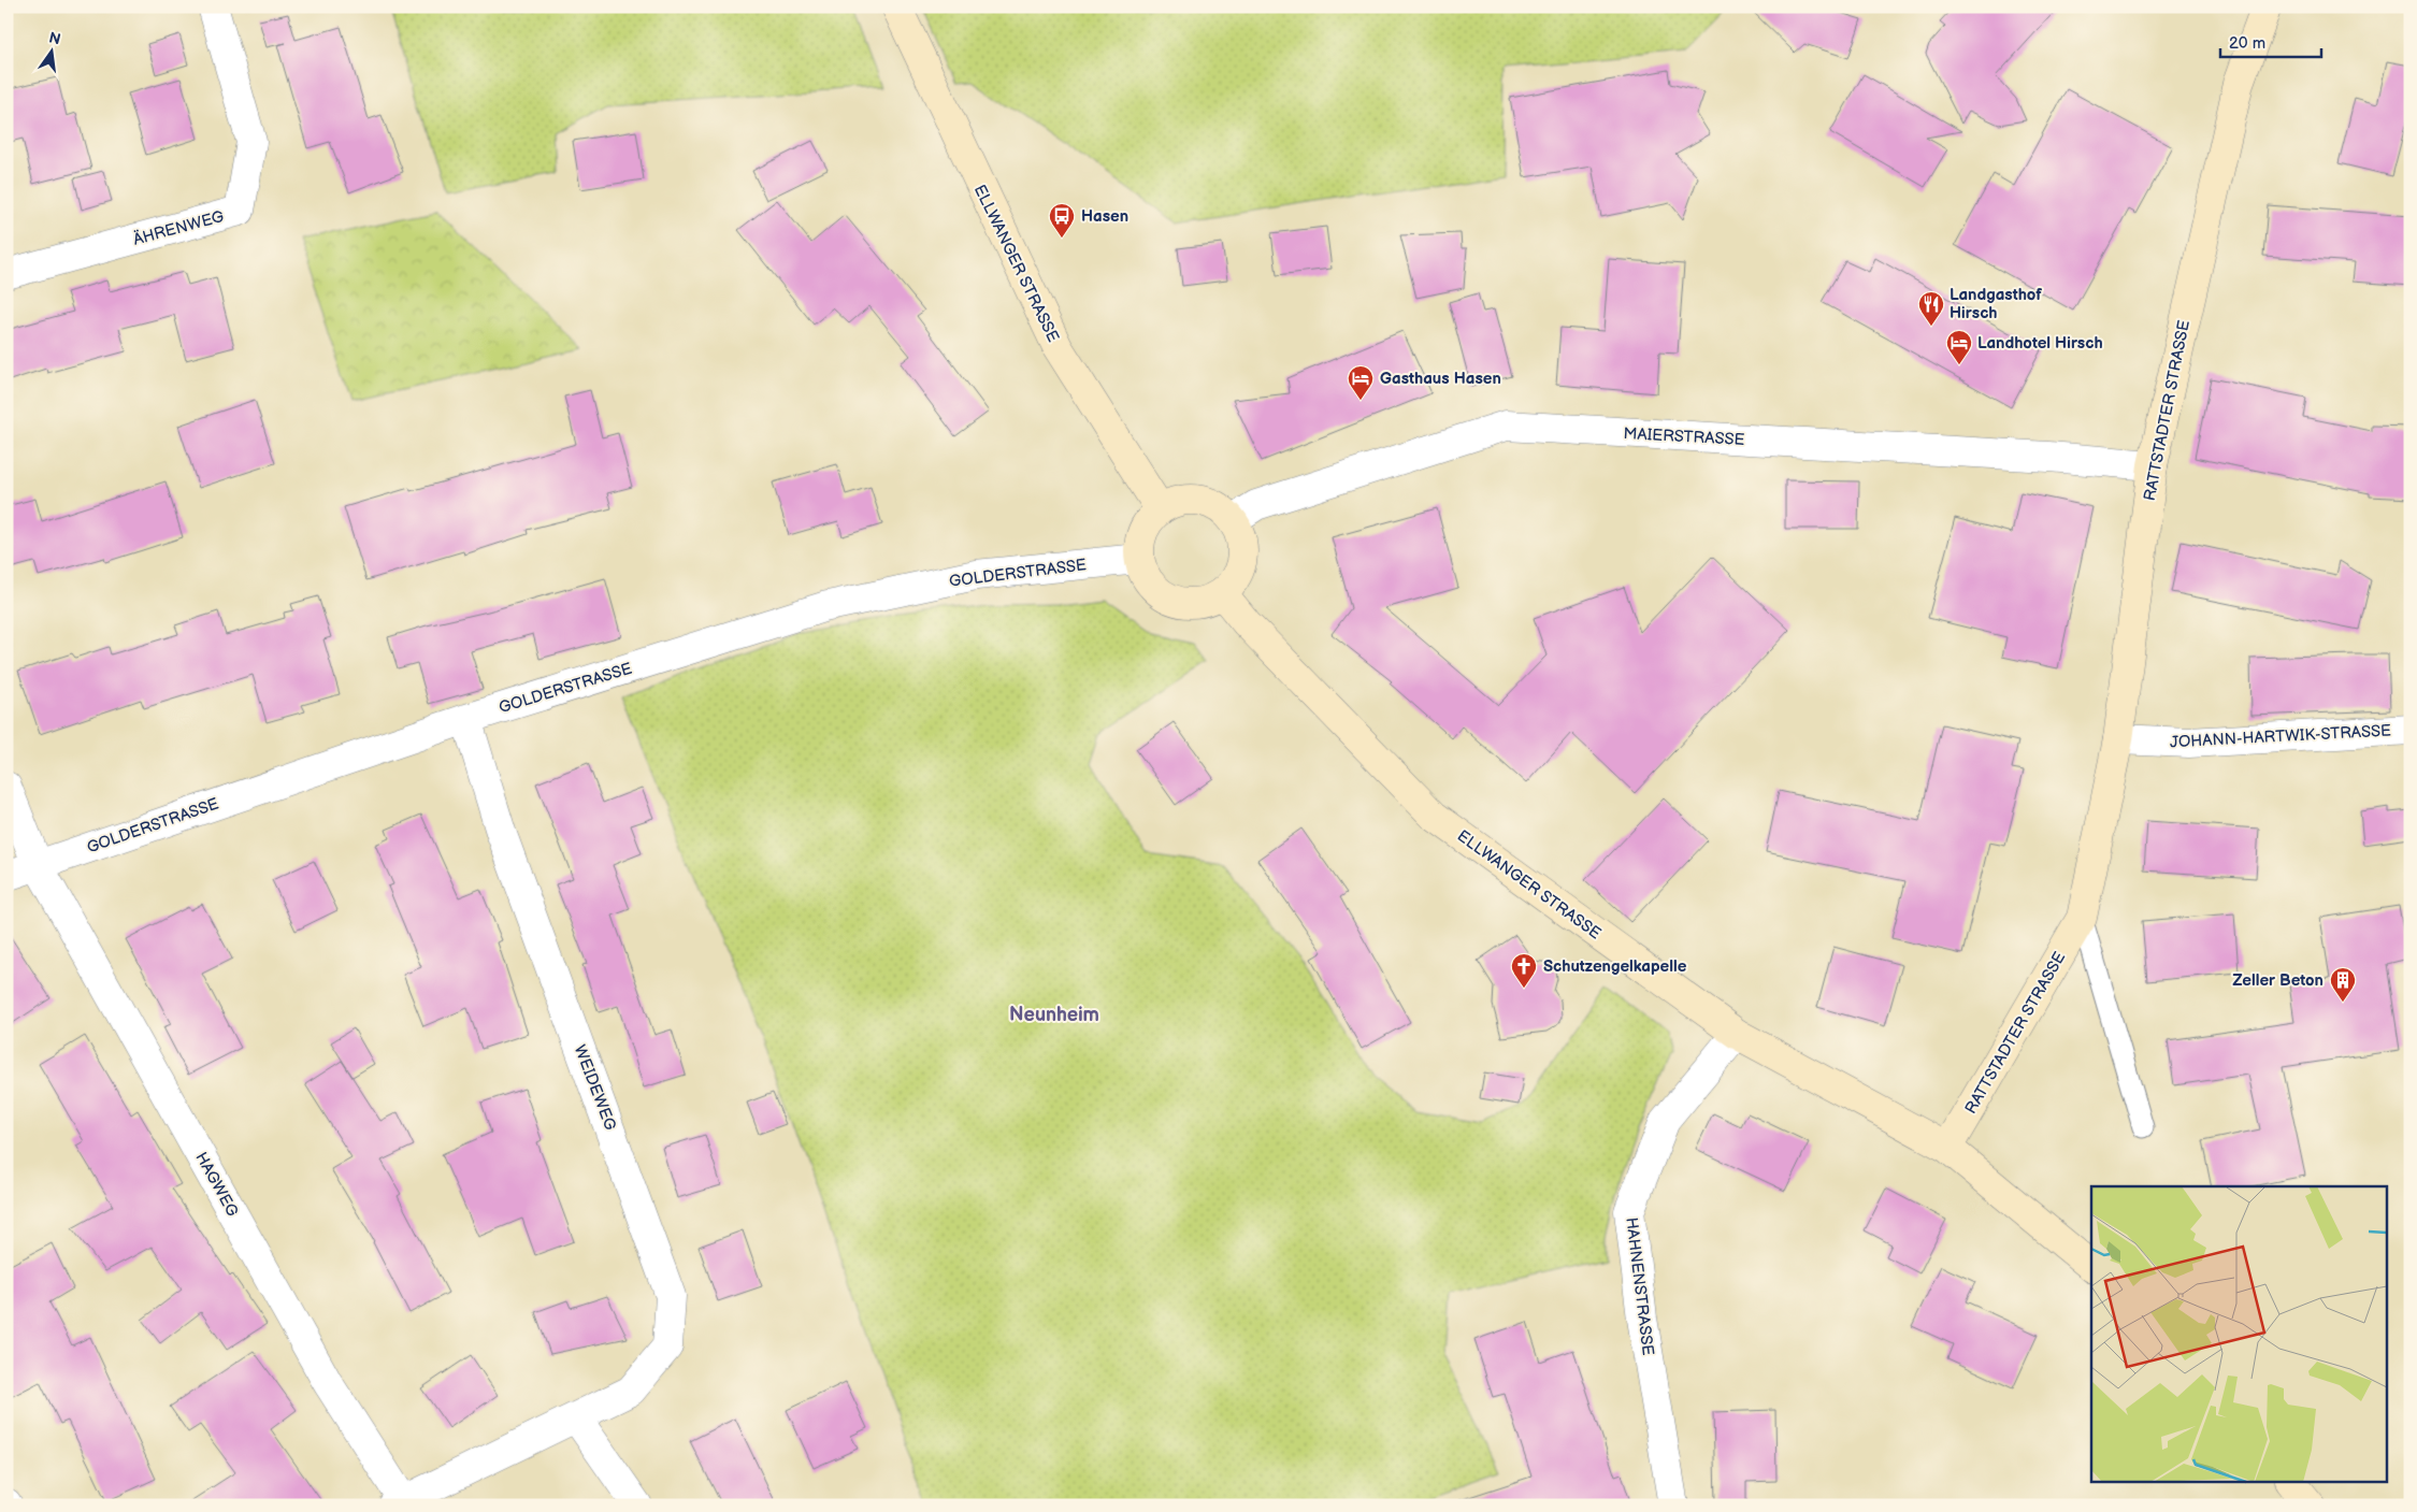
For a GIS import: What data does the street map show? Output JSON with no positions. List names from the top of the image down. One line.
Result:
{"streets":{"street":["ÄHRENWEG","ELLWANGER STRASSE","RATTSTADTER STRASSE","MAIERSTRASSE","GOLDERSTRASSE","JOHANN-HARTWIK-STRASSE","WEIDEWEG","HAGWEG","HAHNENSTRASSE"]},"crossings":[["ELLWANGER STRASSE","RATTSTADTER STRASSE"],["ELLWANGER STRASSE","MAIERSTRASSE"],["ELLWANGER STRASSE","GOLDERSTRASSE"],["ELLWANGER STRASSE","HAHNENSTRASSE"],["RATTSTADTER STRASSE","MAIERSTRASSE"],["RATTSTADTER STRASSE","JOHANN-HARTWIK-STRASSE"],["MAIERSTRASSE","GOLDERSTRASSE"],["GOLDERSTRASSE","WEIDEWEG"],["GOLDERSTRASSE","HAGWEG"],["WEIDEWEG","HAGWEG"]],"districts":["Neunheim"],"places":{"bus stop":["Hasen"],"restaurant":["Landgasthof Hirsch"],"hotel":["Landhotel Hirsch","Gasthaus Hasen"],"church":["Schutzengelkapelle"],"building":["Zeller Beton"]},"scale_bar":"20 m","north":"top"}
